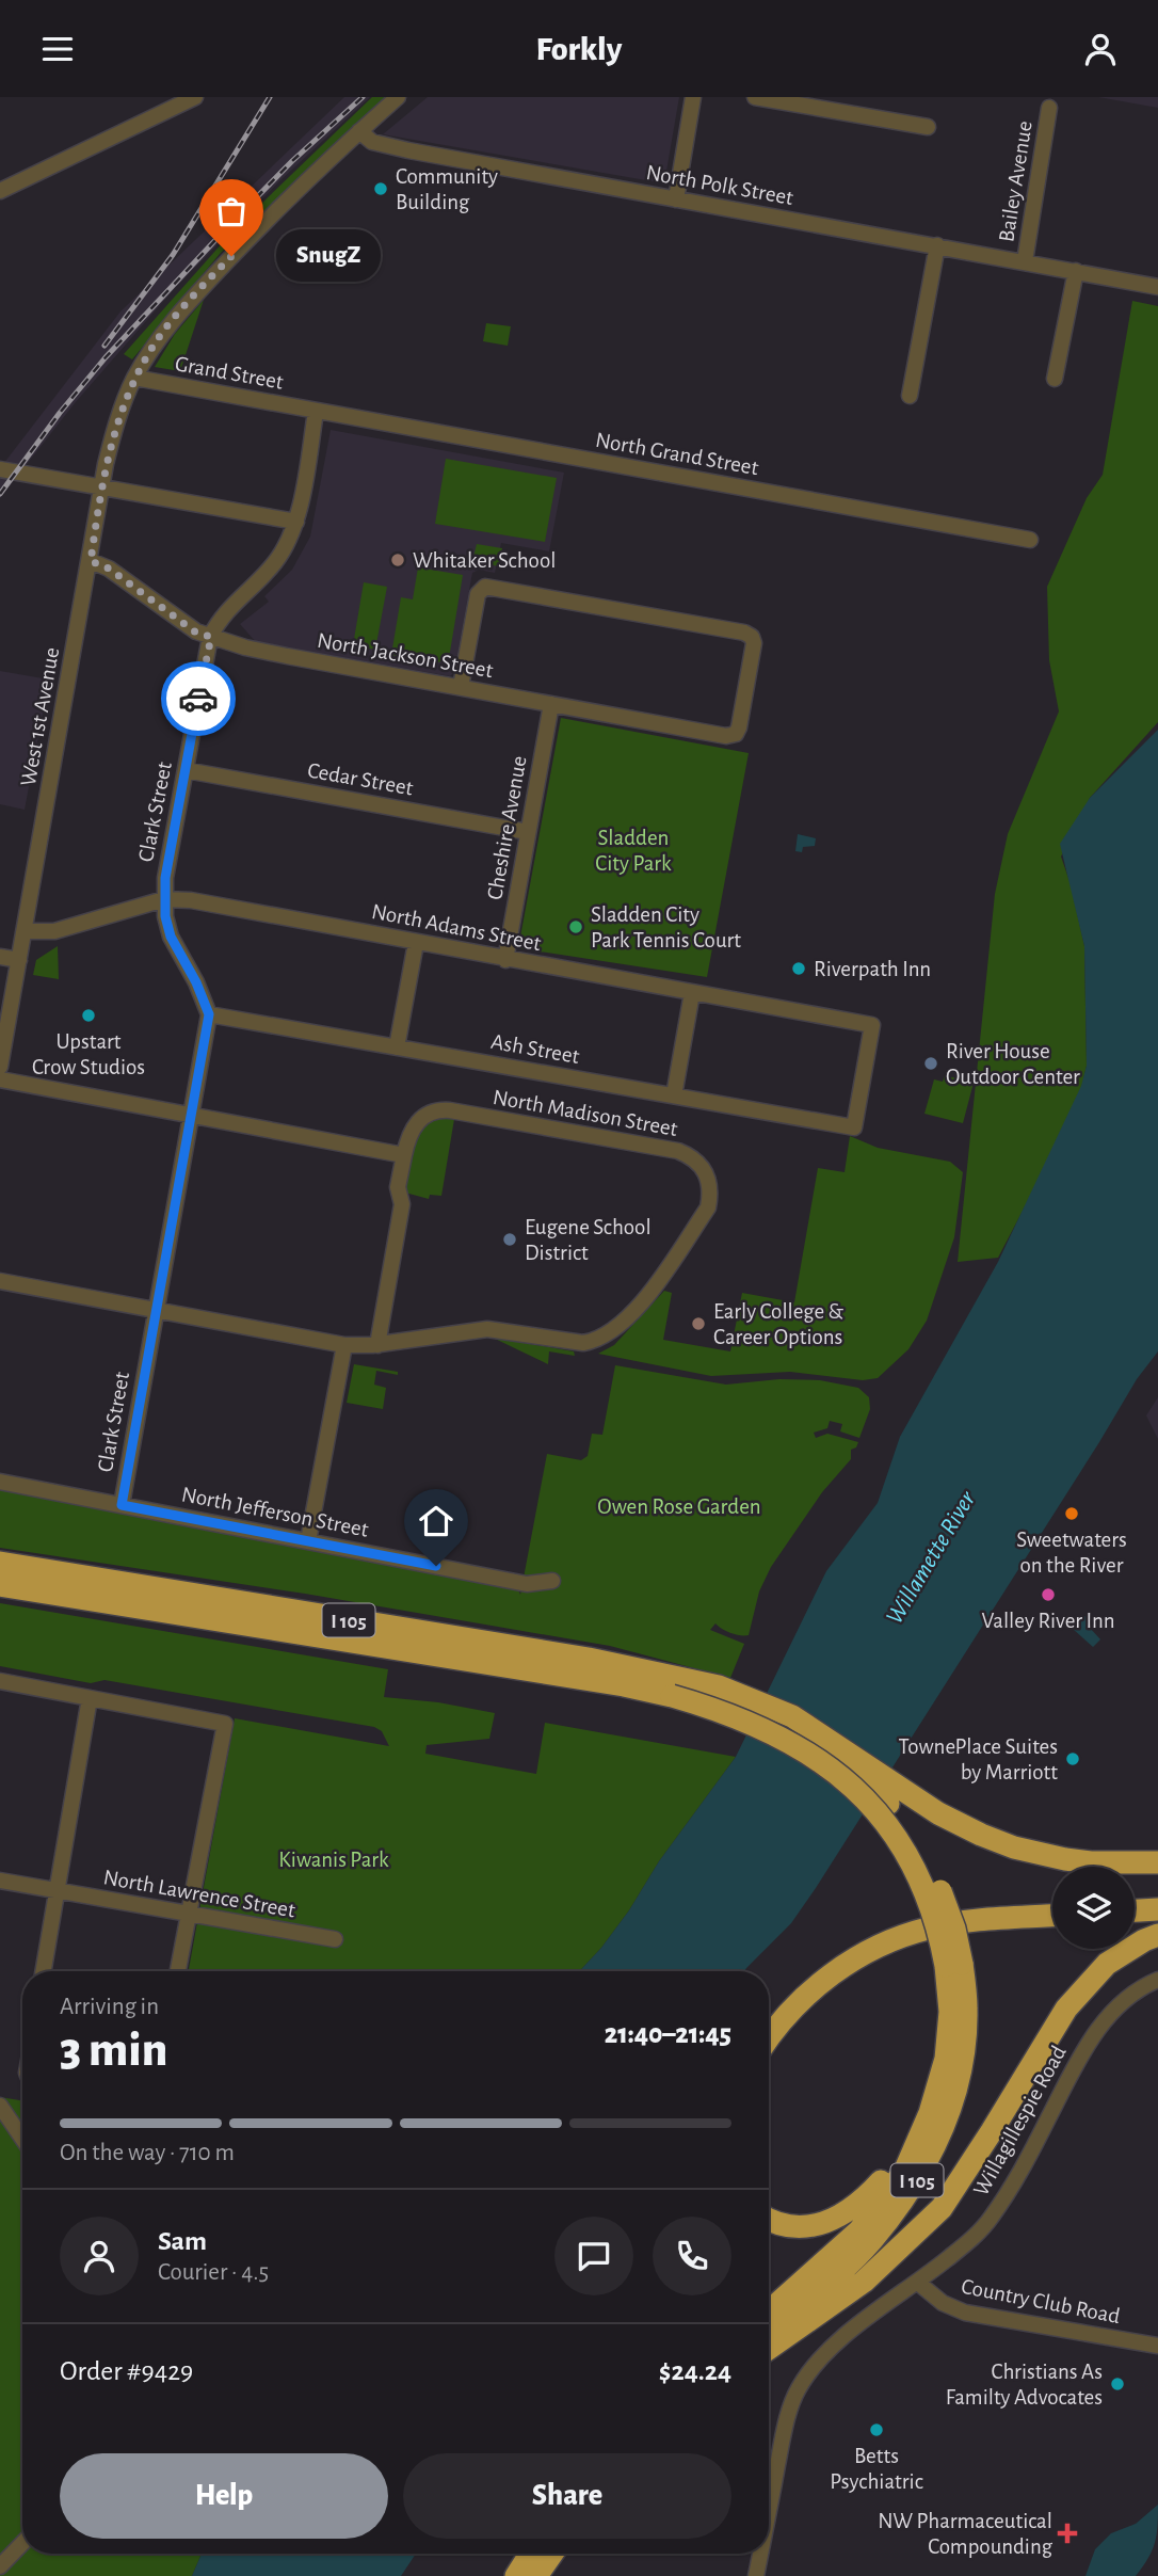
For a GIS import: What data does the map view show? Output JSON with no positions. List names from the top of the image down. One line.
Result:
{"streets":{"highway":["I 105"],"street":["Bailey Avenue","North Polk Street","Grand Street","North Grand Street","North Jackson Street","West 1st Avenue","Cedar Street","Clark Street","Cheshire Avenue","North Adams Street","Ash Street","North Madison Street","North Jefferson Street","North Lawrence Street","Willagillespie Road","Country Club Road"]},"crossings":[["Bailey Avenue","North Polk Street"],["North Polk Street","West 1st Avenue"],["Grand Street","North Grand Street"],["Grand Street","West 1st Avenue"],["Grand Street","Clark Street"],["North Grand Street","Clark Street"],["North Jackson Street","West 1st Avenue"],["North Jackson Street","Clark Street"],["North Jackson Street","Cheshire Avenue"],["Cedar Street","Clark Street"],["Cedar Street","Cheshire Avenue"],["Clark Street","North Adams Street"],["Clark Street","Ash Street"],["Clark Street","North Madison Street"],["Clark Street","North Jefferson Street"],["Cheshire Avenue","North Adams Street"],["North Adams Street","Ash Street"],["Willagillespie Road","Country Club Road"]],"water":["Willamette River"],"parks":["Sladden City Park","Owen Rose Garden","Kiwanis Park"],"places":{"other":["Community Building","SnugZ","Whitaker School","Sladden City Park Tennis Court","Riverpath Inn","Upstart Crow Studios","River House Outdoor Center","Eugene School District","Early College & Career Options","Sweetwaters on the River","Valley River Inn","TownePlace Suites by Marriott","Christians As Familty Advocates","Betts Psychiatric"],"health":["NW Pharmaceutical Compounding"]},"page":{"header":"Forkly","bubble":"SnugZ","heading":["3 min","Arriving in","21:40–21:45"],"panel":["Sam","Courier · 4.5","Order #9429","$24.24"],"bar":"On the way · 710 m","buttons":["Help","Share"]}}
